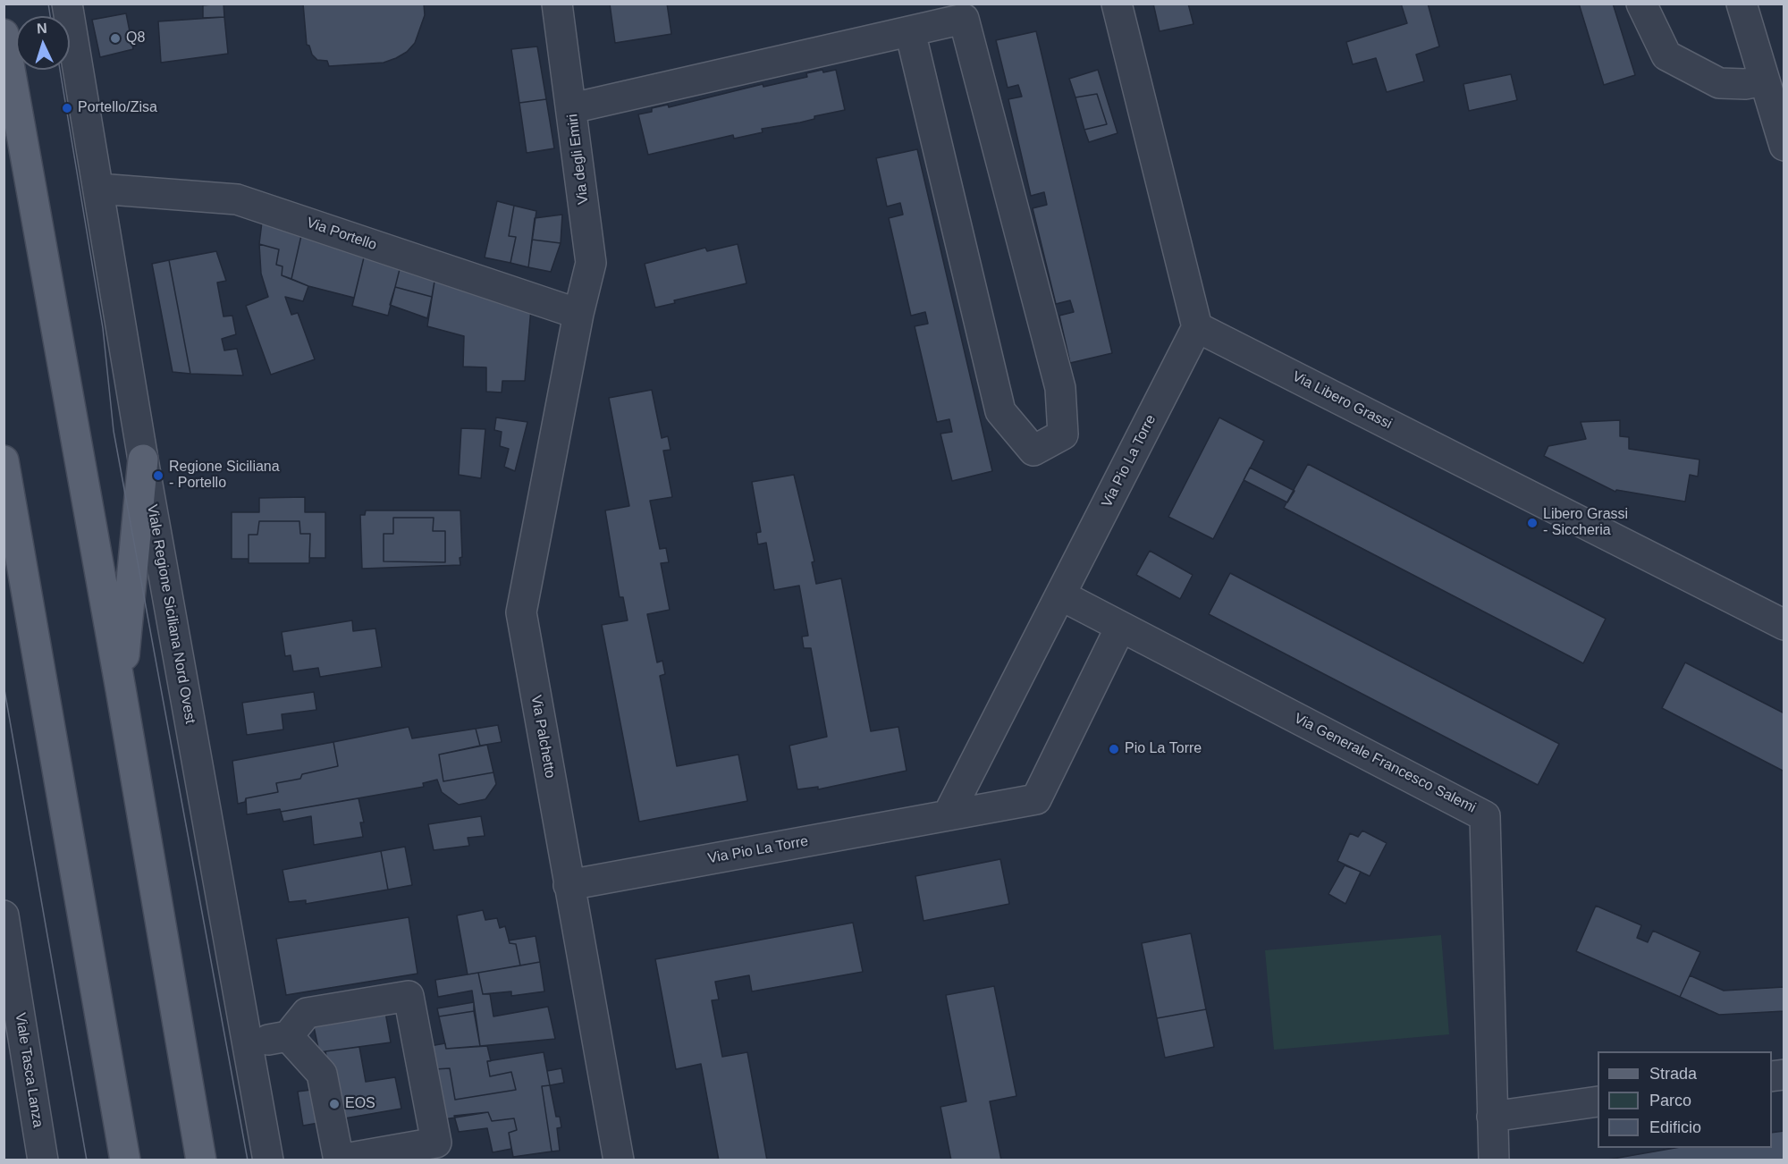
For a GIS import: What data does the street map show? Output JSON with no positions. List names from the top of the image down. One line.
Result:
{"streets":{"street":["Via degli Emiri","Via Portello","Via Libero Grassi","Via Pio La Torre","Viale Regione Siciliana Nord Ovest","Via Palchetto","Via Generale Francesco Salemi","Viale Tasca Lanza"]},"crossings":[["Via degli Emiri","Via Portello"],["Via degli Emiri","Via Palchetto"],["Via Portello","Viale Regione Siciliana Nord Ovest"],["Via Portello","Via Palchetto"],["Via Libero Grassi","Via Pio La Torre"],["Via Pio La Torre","Via Palchetto"],["Via Pio La Torre","Via Generale Francesco Salemi"]],"places":["Q8","Portello/Zisa","Regione Siciliana - Portello","Libero Grassi - Siccheria","Pio La Torre","EOS"],"legend":["Strada","Parco","Edificio"],"north":"top"}
